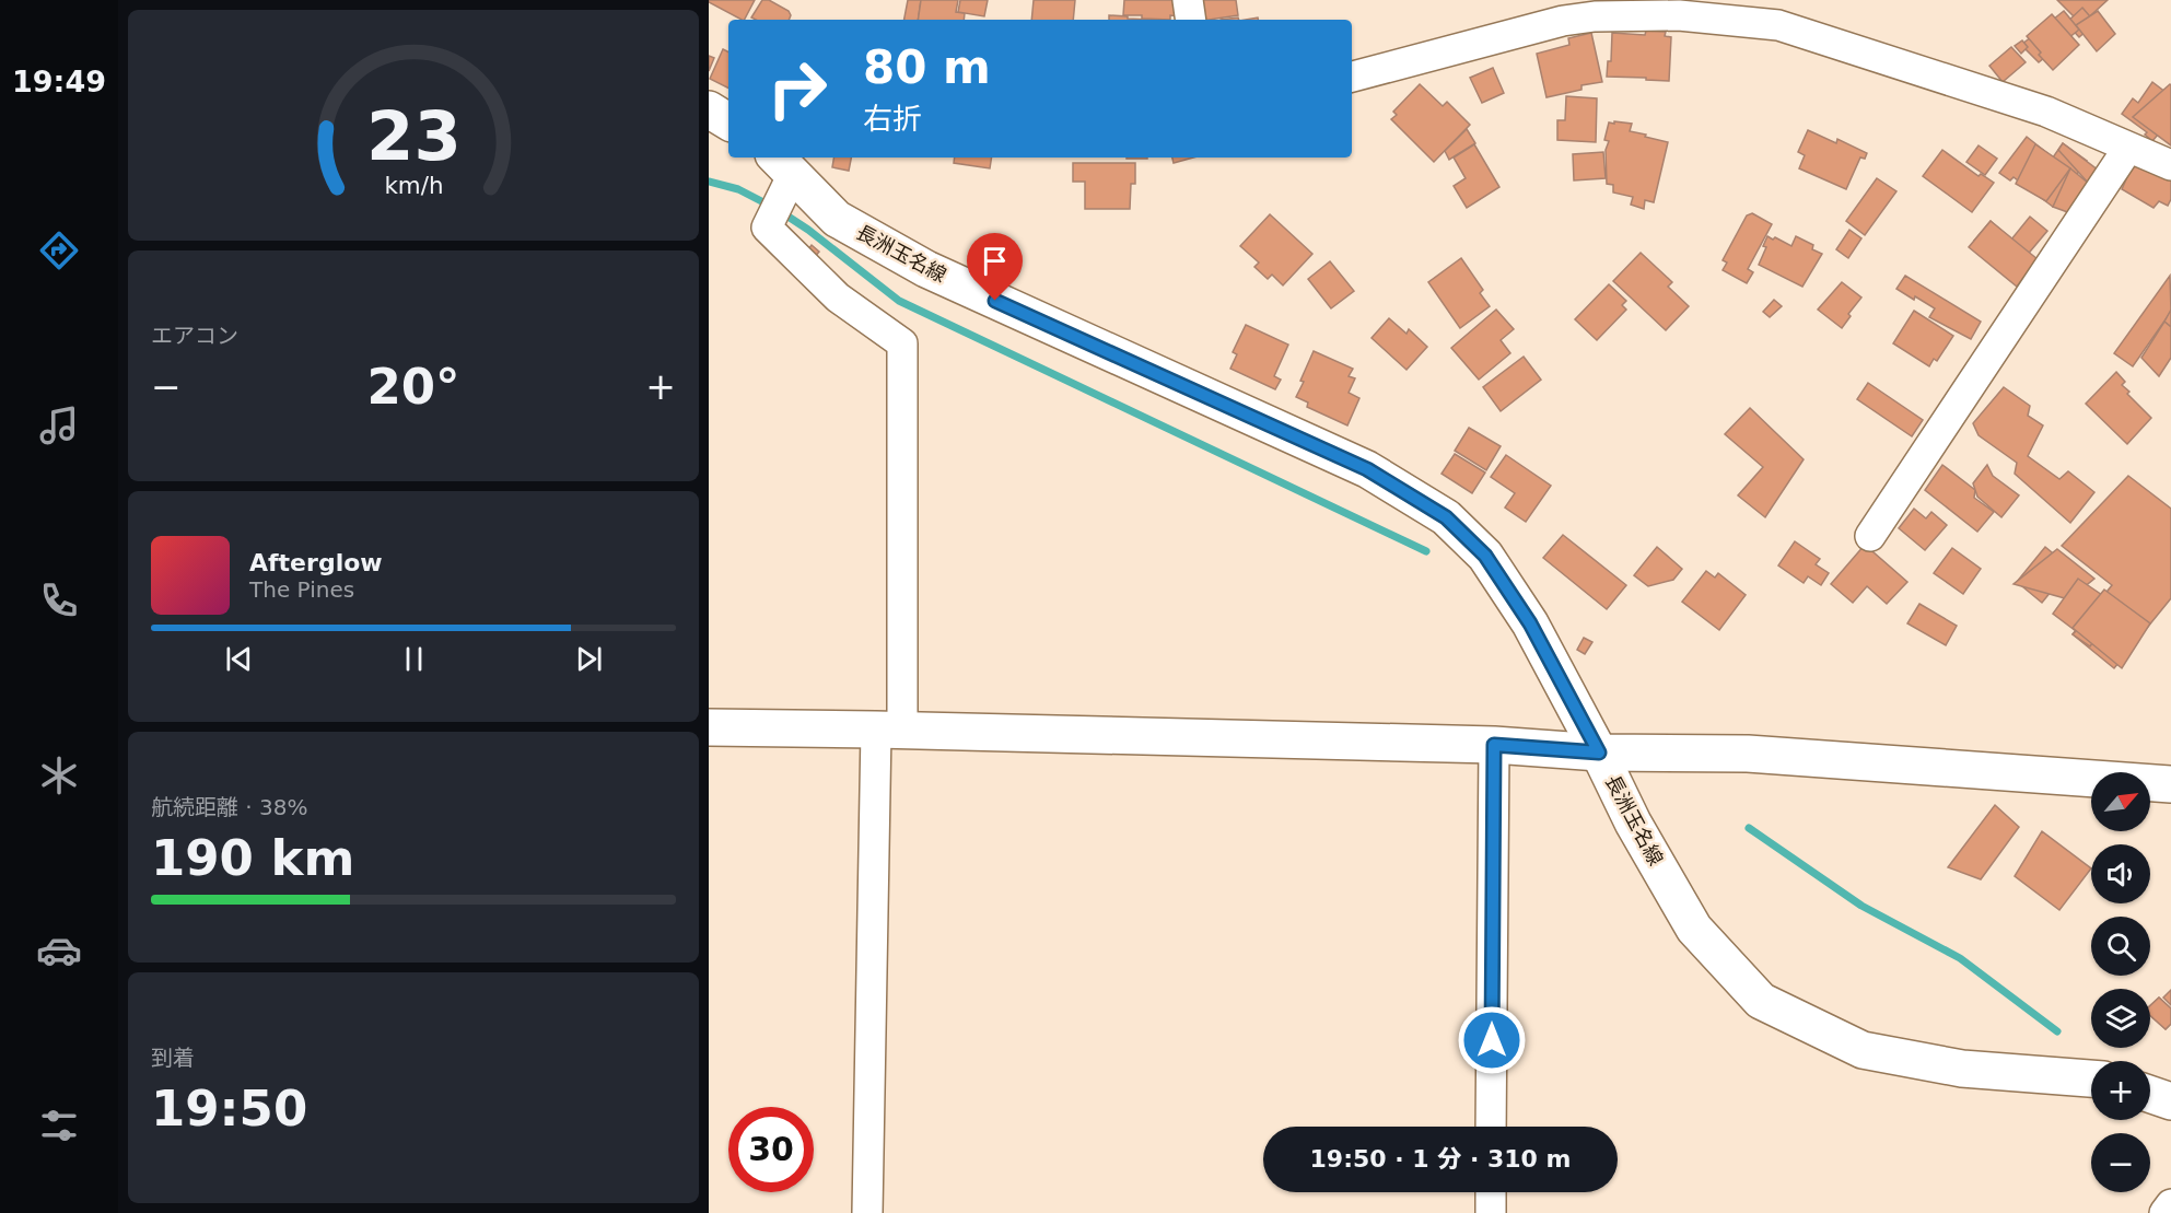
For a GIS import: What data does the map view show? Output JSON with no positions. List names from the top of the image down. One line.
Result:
{"streets":{"main road":["長洲玉名線"]},"north":"top right","page":{"tabs":"19:49","turn":["80 m","右折"],"tile":["エアコン",["航続距離 · 38%","190 km"],["到着","19:50"]],"heat":["−","20°","+"],"song":["Afterglow","The Pines"],"map_buttons":["+","−"],"limit":"30","trip":"19:50 · 1 分 · 310 m","gauge":["23","km/h"]}}
